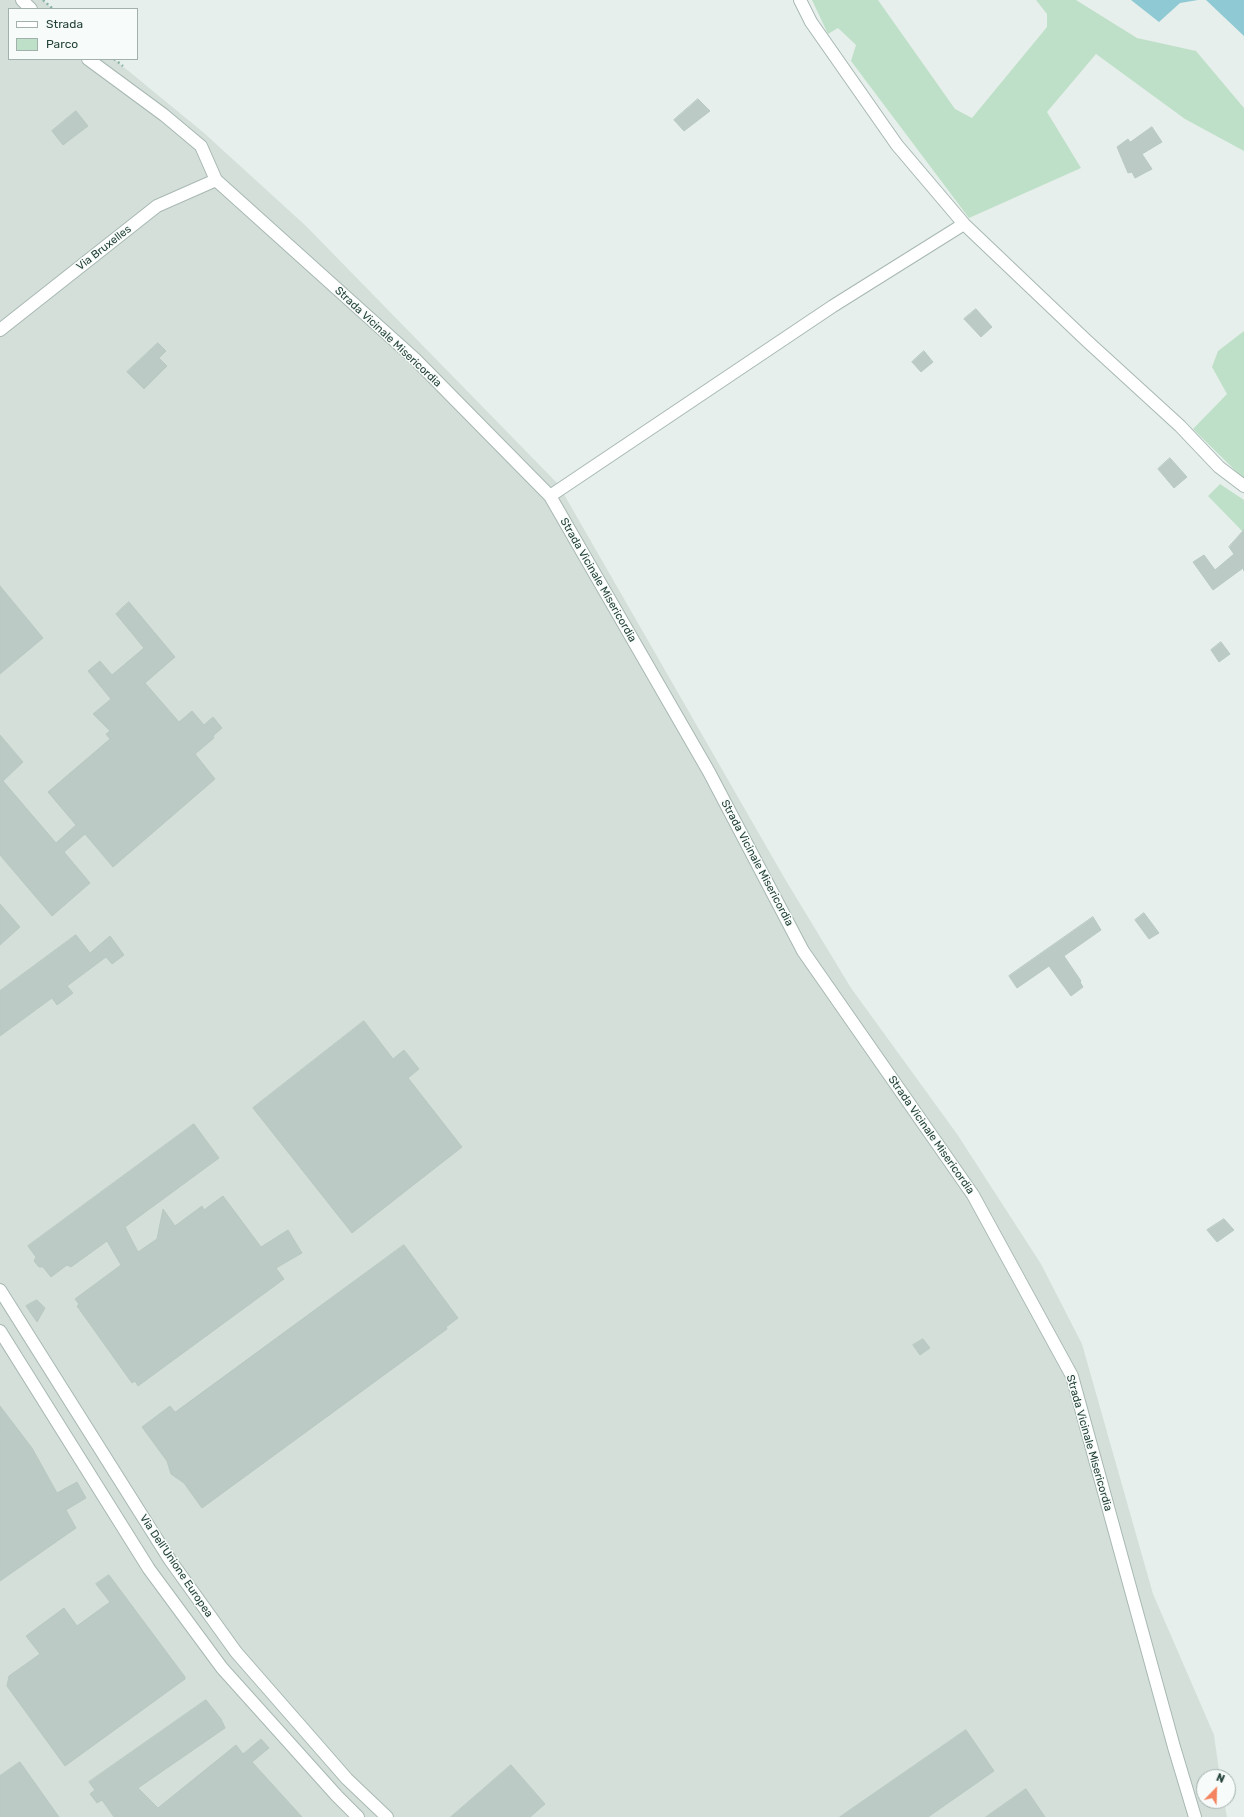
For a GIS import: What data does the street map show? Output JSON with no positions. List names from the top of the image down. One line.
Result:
{"streets":{"street":["Via Bruxelles","Strada Vicinale Misericordia","Via Dell'Unione Europea"]},"crossings":[["Via Bruxelles","Strada Vicinale Misericordia"]],"legend":["Strada","Parco"],"north":"top right"}
